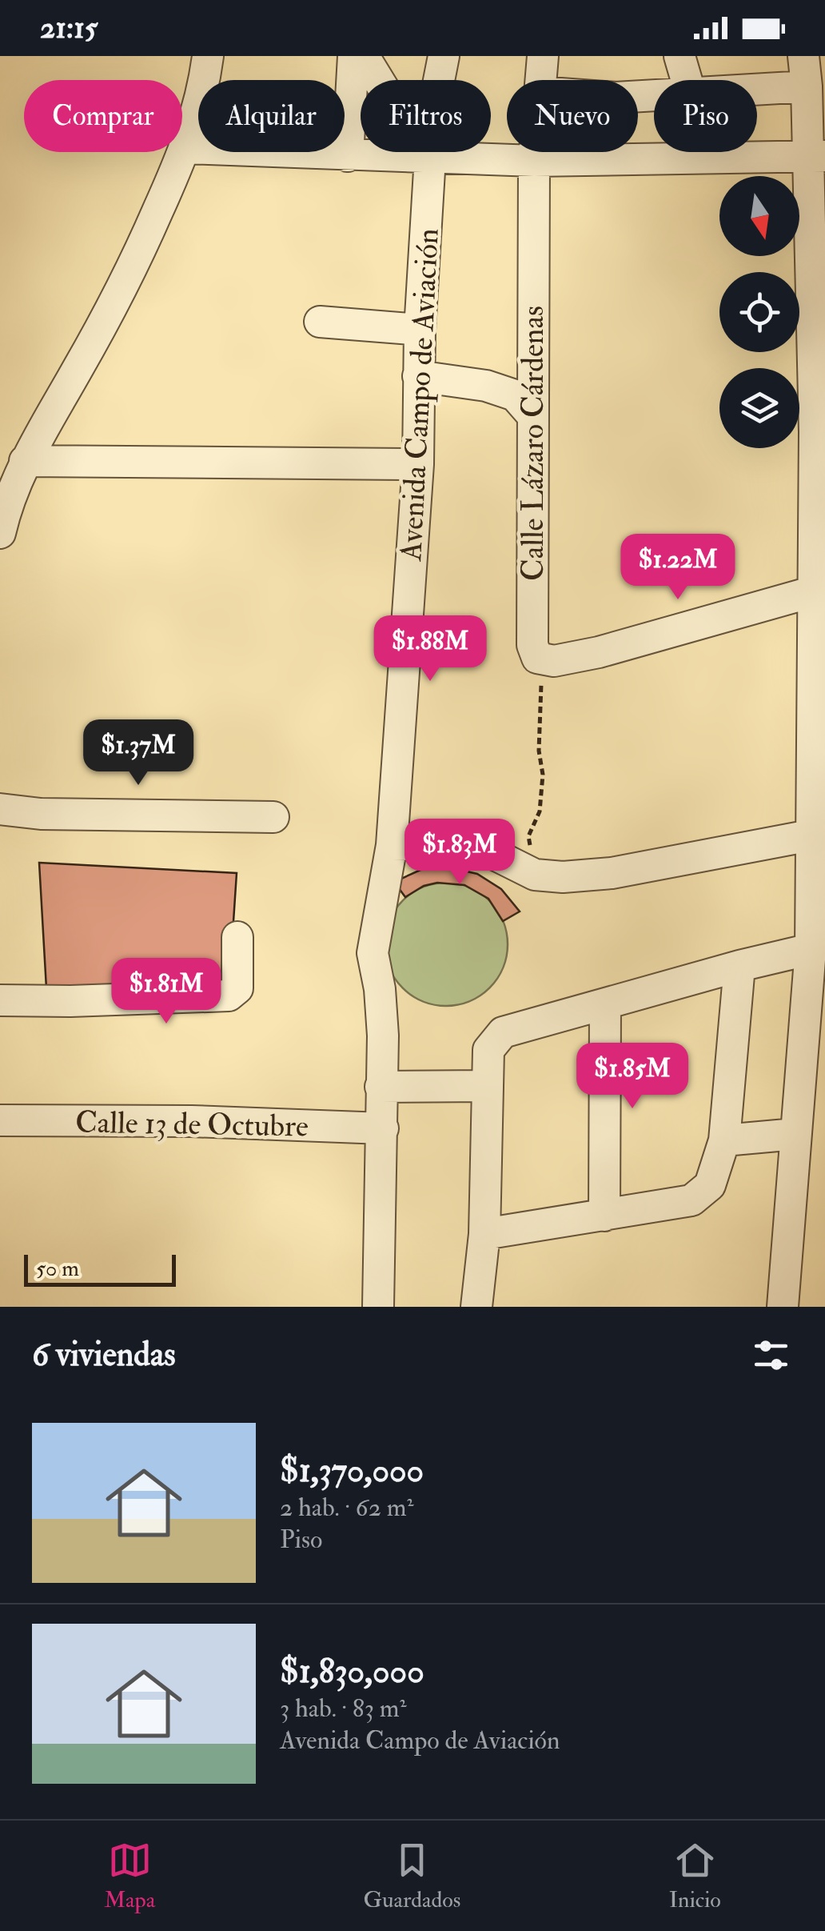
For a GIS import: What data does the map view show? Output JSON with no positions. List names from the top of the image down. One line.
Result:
{"streets":{"street":["Avenida Campo de Aviación","Calle Lázaro Cárdenas","Calle 13 de Octubre"]},"crossings":[["Avenida Campo de Aviación","Calle 13 de Octubre"]],"scale_bar":"50 m","north":"bottom","page":{"status":"21:15","chip":["Comprar","Alquilar","Filtros","Nuevo","Piso"],"price":["$1.22M","$1.88M","$1.37M","$1.83M","$1.81M","$1.85M"],"scale":"50 m","heading":"6 viviendas","list":[{"name":"$1,370,000","note":"2 hab. · 62 m² · Piso"},{"name":"$1,830,000","note":"3 hab. · 83 m² · Avenida Campo de Aviación"}],"tabs":["Mapa","Guardados","Inicio"]}}
